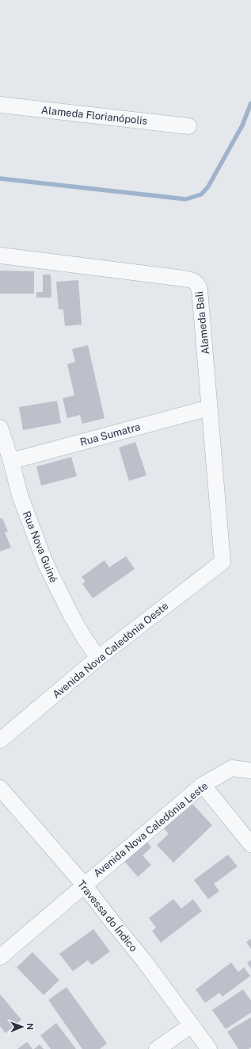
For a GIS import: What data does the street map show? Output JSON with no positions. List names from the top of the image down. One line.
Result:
{"streets":{"street":["Alameda Florianópolis","Alameda Bali","Rua Sumatra","Rua Nova Guiné","Avenida Nova Caledônia Oeste","Avenida Nova Caledônia Leste","Travessa do Índico"]},"crossings":[["Alameda Bali","Rua Sumatra"],["Alameda Bali","Avenida Nova Caledônia Oeste"],["Rua Sumatra","Rua Nova Guiné"],["Rua Nova Guiné","Avenida Nova Caledônia Oeste"],["Avenida Nova Caledônia Leste","Travessa do Índico"]],"north":"right"}
